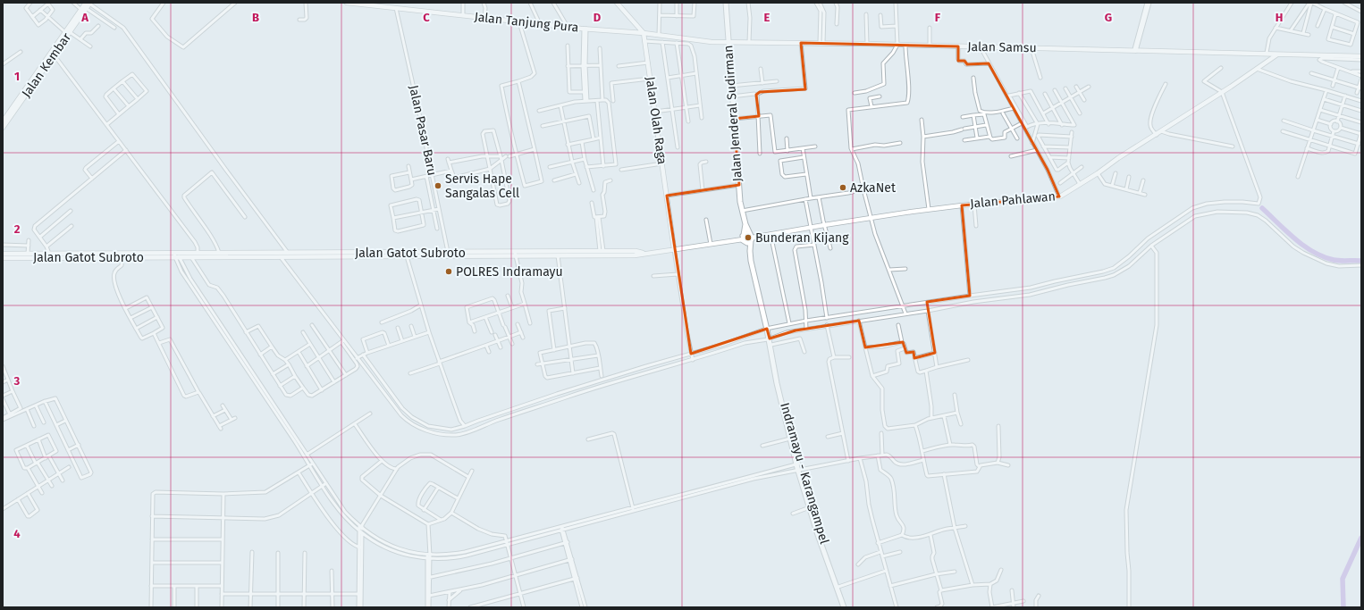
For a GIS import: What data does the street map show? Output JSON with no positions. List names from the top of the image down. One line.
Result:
{"streets":{"main road":["Jalan Jenderal Sudirman","Indramayu - Karangampel"],"street":["Jalan Tanjung Pura","Jalan Samsu","Jalan Kembar","Jalan Olah Raga","Jalan Pasar Baru","Jalan Pahlawan","Jalan Gatot Subroto"]},"crossings":[["Jalan Tanjung Pura","Jalan Samsu"],["Jalan Tanjung Pura","Jalan Jenderal Sudirman"],["Jalan Tanjung Pura","Jalan Olah Raga"],["Jalan Tanjung Pura","Jalan Pasar Baru"],["Jalan Samsu","Jalan Jenderal Sudirman"],["Jalan Samsu","Jalan Pahlawan"],["Jalan Jenderal Sudirman","Jalan Pahlawan"],["Jalan Olah Raga","Jalan Gatot Subroto"],["Jalan Pasar Baru","Jalan Gatot Subroto"]],"places":["Servis Hape Sangalas Cell","AzkaNet","Bunderan Kijang","POLRES Indramayu"],"grid":{"columns":["A","B","C","D","E","F","G","H"],"rows":["1","2","3","4"]}}
